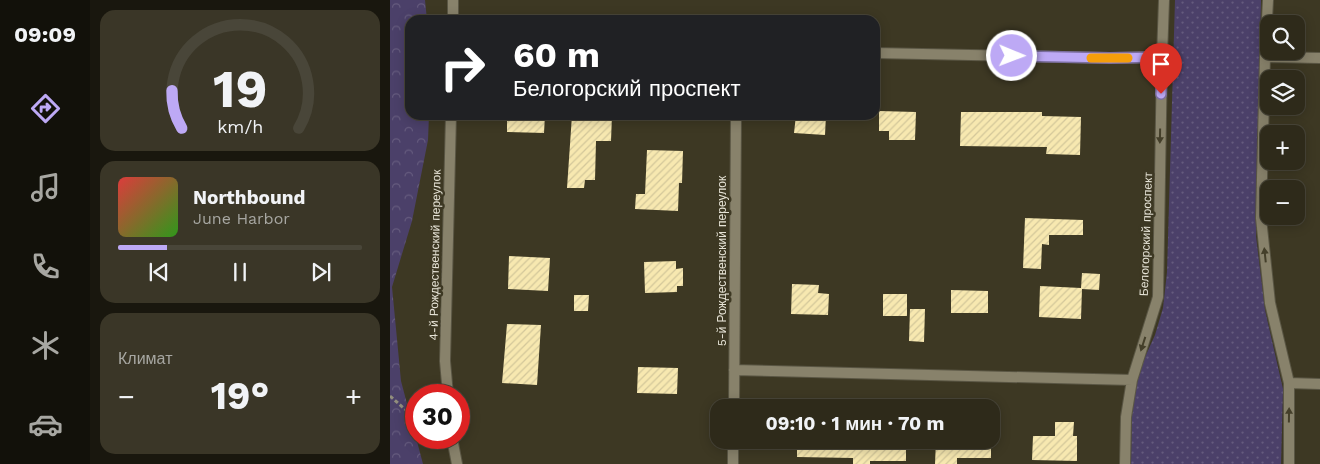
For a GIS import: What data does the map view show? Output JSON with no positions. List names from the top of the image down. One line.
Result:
{"streets":{"street":["Белогорский проспект","4-й Рождественский переулок","5-й Рождественский переулок"]},"one_way":["Белогорский проспект"],"page":{"tabs":"09:09","map_buttons":["+","−"],"turn":["60 m","Белогорский проспект"],"song":["Northbound","June Harbor"],"tile":"Климат","heat":["−","19°","+"],"limit":"30","trip":"09:10 · 1 мин · 70 m","gauge":["19","km/h"]}}
